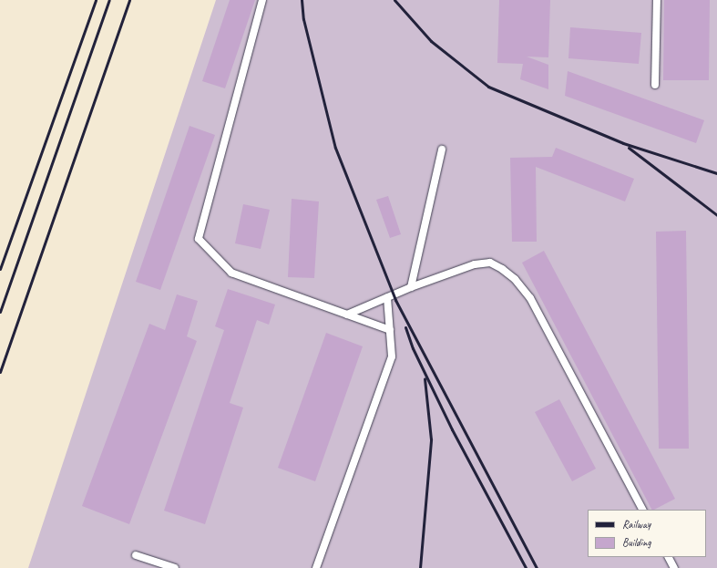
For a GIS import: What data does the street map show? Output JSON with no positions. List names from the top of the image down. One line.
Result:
{"legend":["Railway","Building"]}
